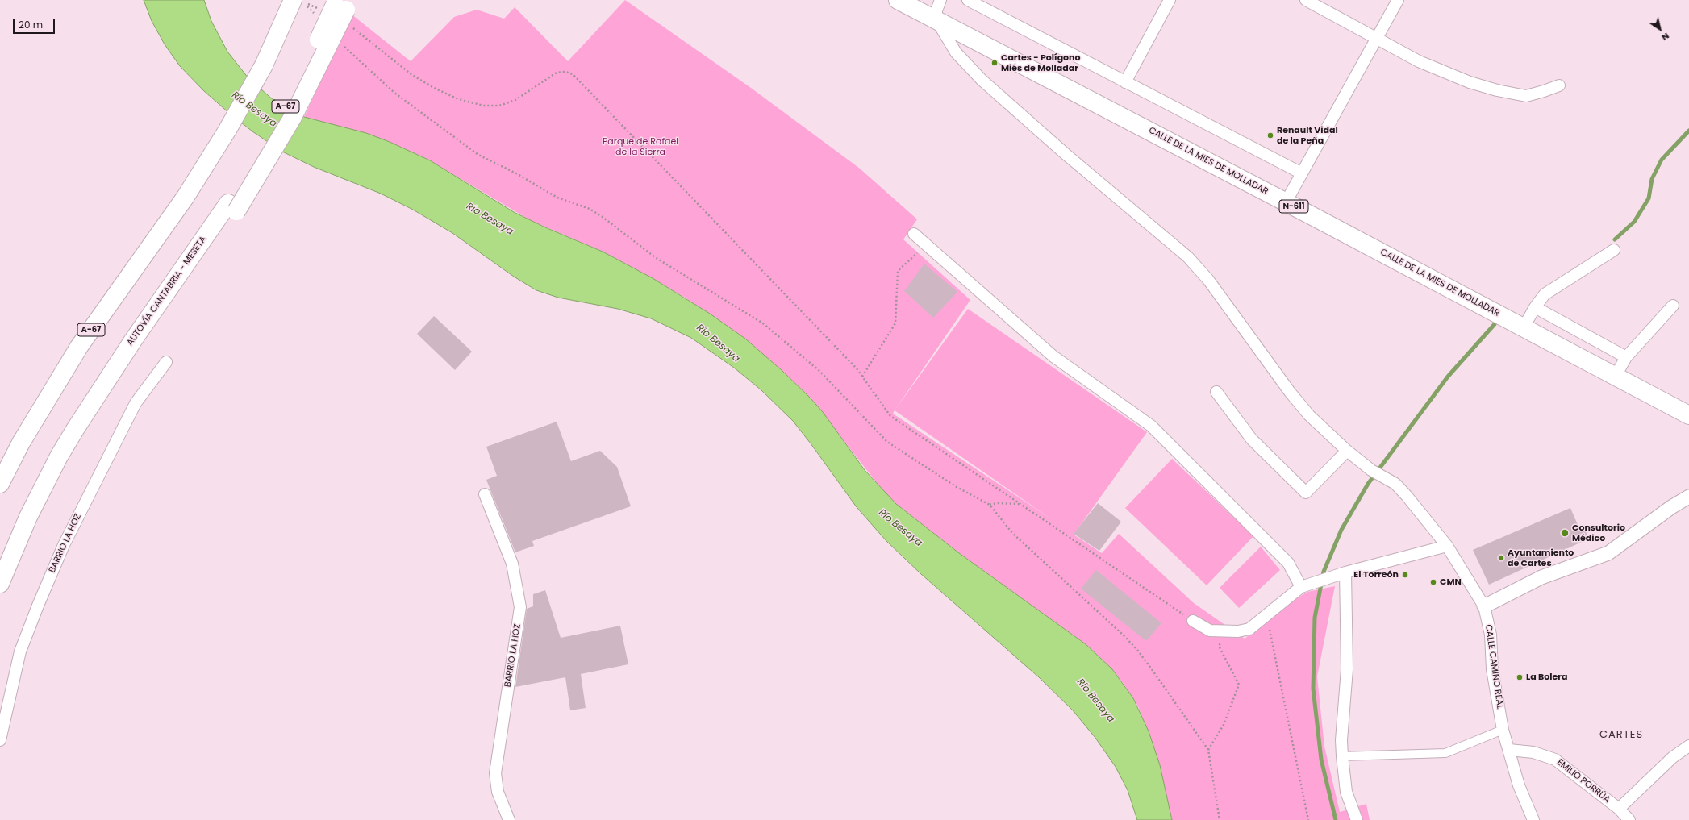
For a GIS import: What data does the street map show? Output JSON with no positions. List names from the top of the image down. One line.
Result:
{"streets":{"highway":["A-67","CALLE DE LA MIES DE MOLLADAR","N-611","AUTOVÍA CANTABRIA - MESETA"],"street":["BARRIO LA HOZ","CALLE CAMINO REAL","EMILIO PORRÚA"]},"crossings":[["CALLE DE LA MIES DE MOLLADAR","CALLE CAMINO REAL"],["CALLE CAMINO REAL","EMILIO PORRÚA"]],"districts":["CARTES"],"water":["Río Besaya"],"parks":["Parque de Rafael de la Sierra"],"places":["Cartes - Polígono Miés de Molladar","Renault Vidal de la Peña","Consultorio Médico","Ayuntamiento de Cartes","El Torreón","CMN","La Bolera"],"scale_bar":"20 m","north":"bottom right"}
